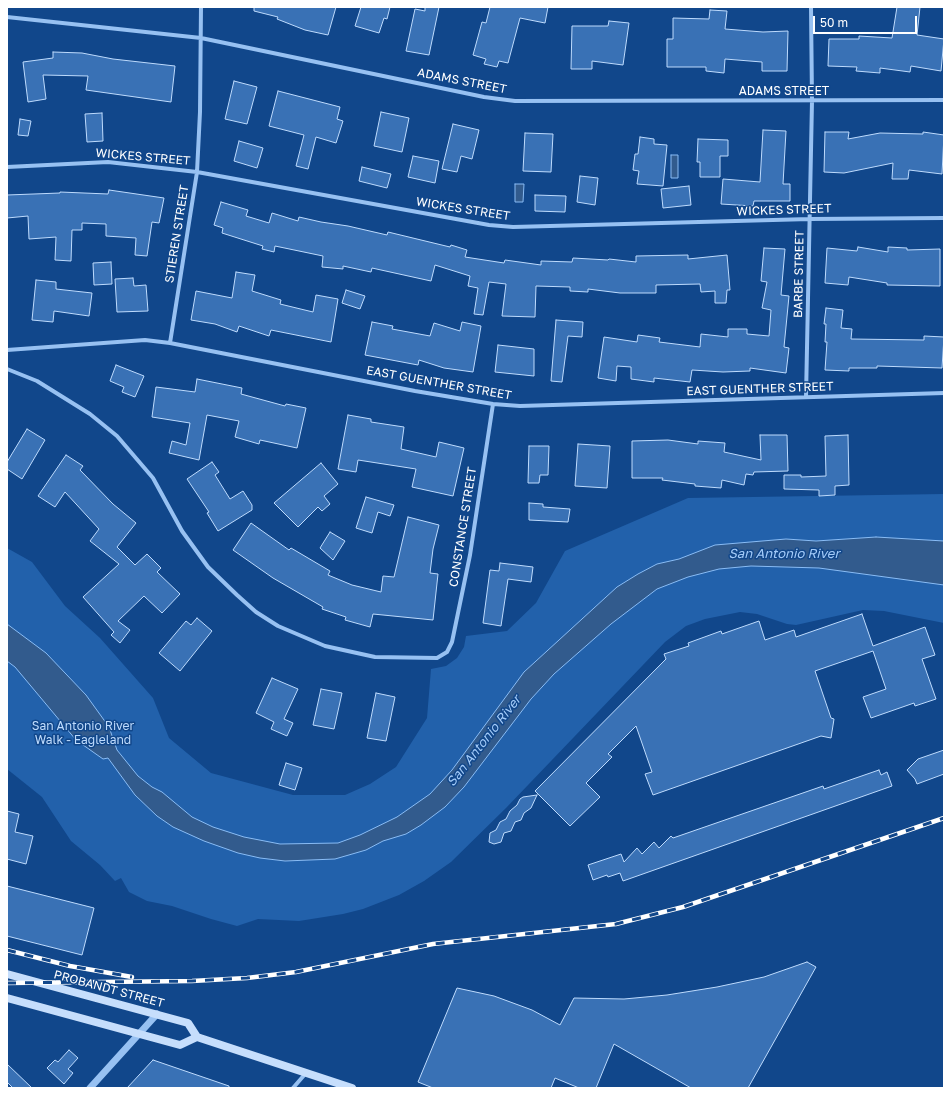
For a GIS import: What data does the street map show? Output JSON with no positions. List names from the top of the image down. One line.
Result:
{"streets":{"main road":["PROBANDT STREET"],"street":["ADAMS STREET","WICKES STREET","STIEREN STREET","BARBE STREET","EAST GUENTHER STREET","CONSTANCE STREET"]},"crossings":[["ADAMS STREET","STIEREN STREET"],["ADAMS STREET","BARBE STREET"],["WICKES STREET","STIEREN STREET"],["WICKES STREET","BARBE STREET"],["STIEREN STREET","EAST GUENTHER STREET"],["BARBE STREET","EAST GUENTHER STREET"],["EAST GUENTHER STREET","CONSTANCE STREET"]],"water":["San Antonio River"],"parks":["San Antonio River Walk - Eagleland"],"scale_bar":"50 m"}
